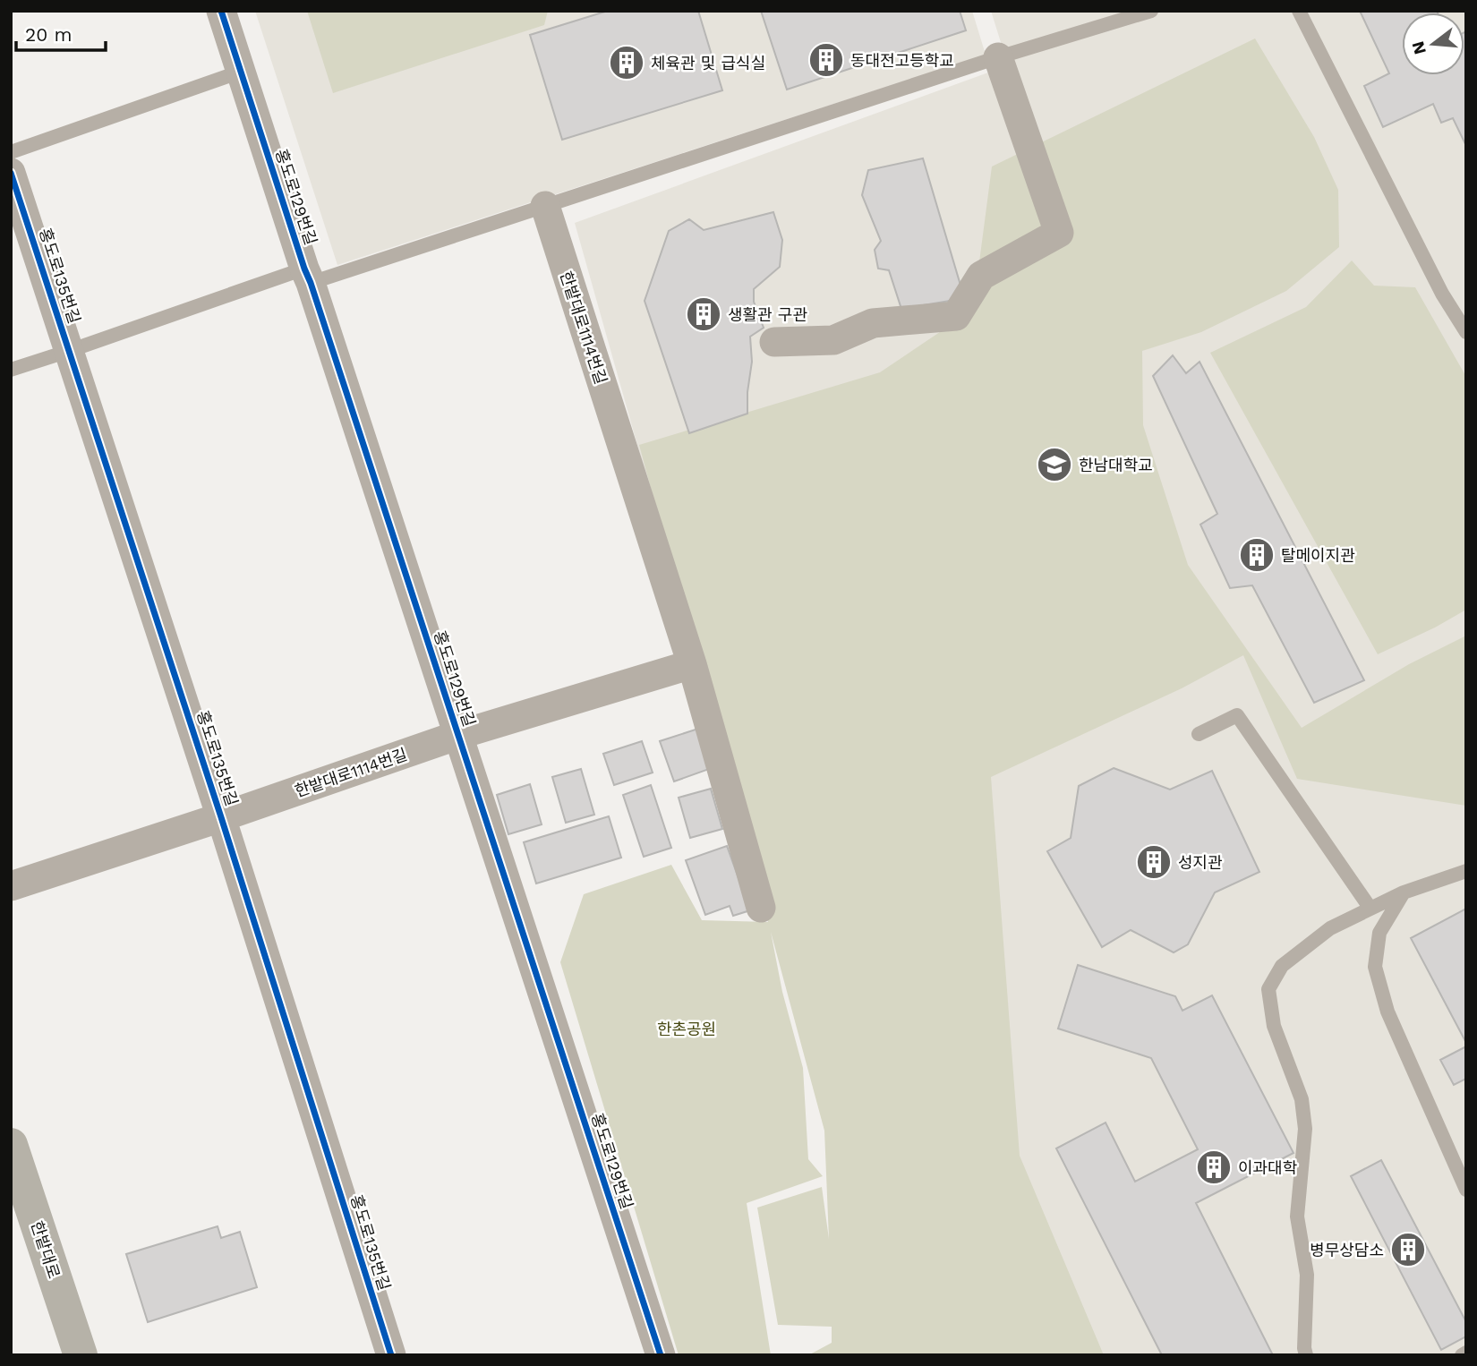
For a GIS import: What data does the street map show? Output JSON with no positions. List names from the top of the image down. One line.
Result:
{"streets":{"main road":["한밭대로"],"street":["홍도로129번길","홍도로135번길","한밭대로1114번길"]},"crossings":[["홍도로129번길","한밭대로1114번길"],["홍도로135번길","한밭대로1114번길"]],"parks":["한촌공원"],"places":{"building":["동대전고등학교","체육관 및 급식실","생활관 구관","탈메이지관","성지관","이과대학","병무상담소"],"school or university":["한남대학교"]},"scale_bar":"20 m","north":"left"}
